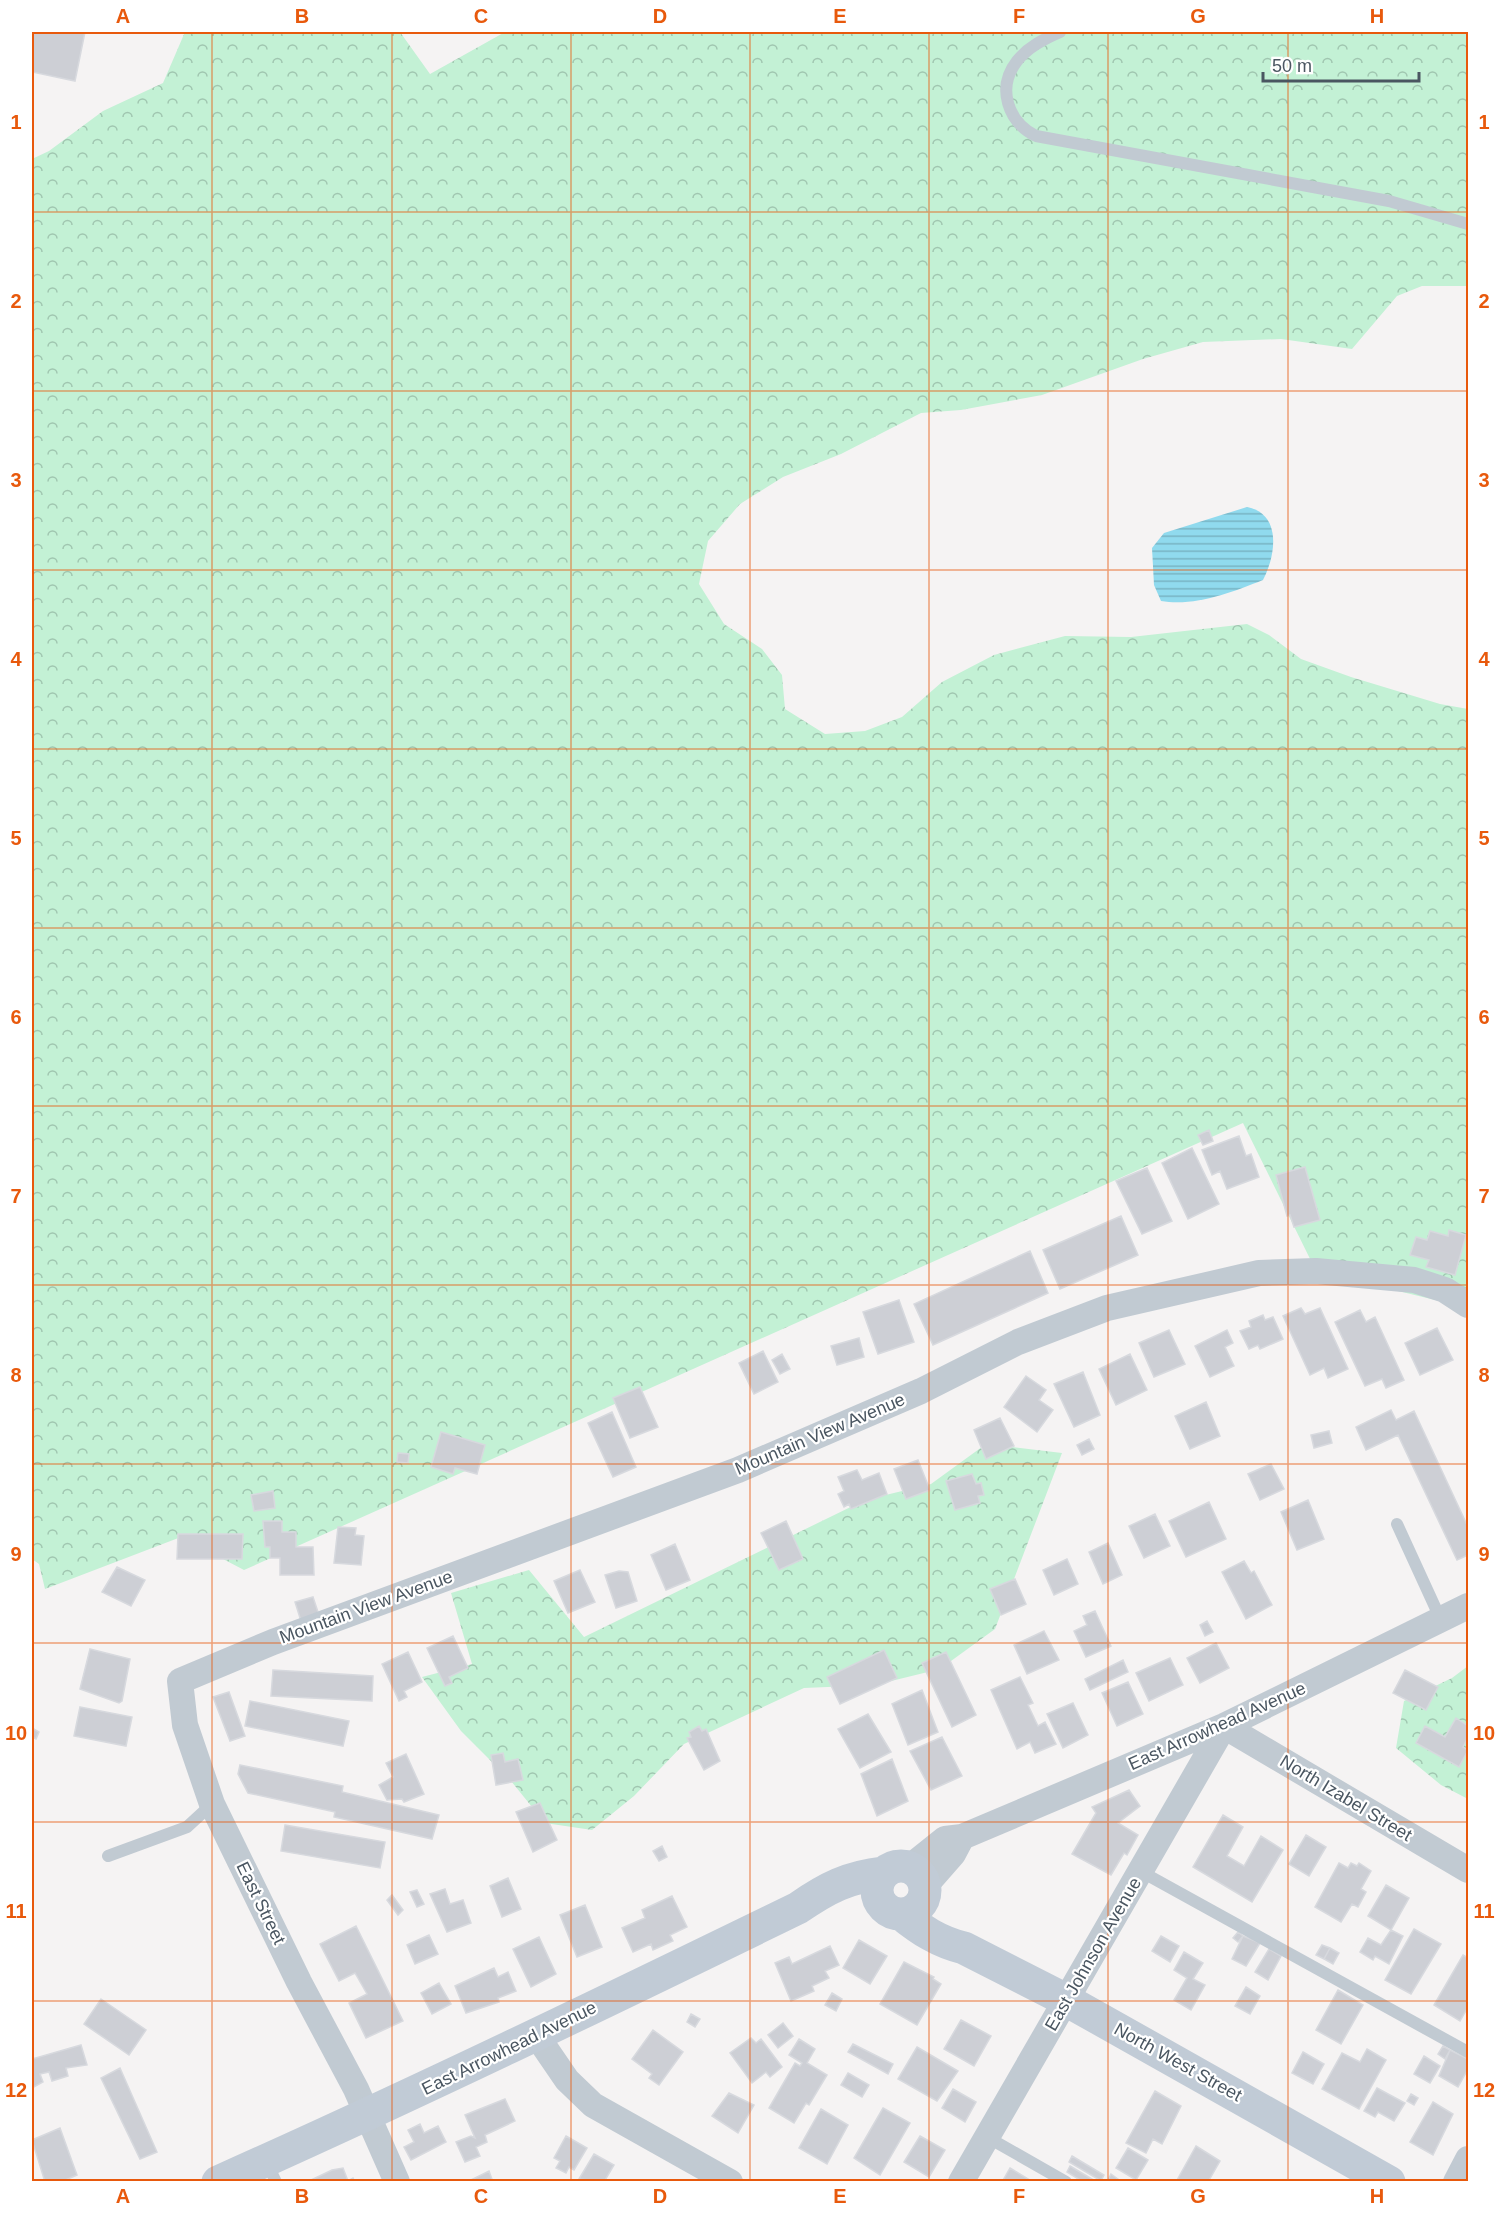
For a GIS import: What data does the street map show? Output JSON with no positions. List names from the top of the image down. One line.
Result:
{"streets":{"street":["Mountain View Avenue","East Arrowhead Avenue","North Izabel Street","East Street","East Johnson Avenue","North West Street"]},"crossings":[["Mountain View Avenue","East Street"],["East Arrowhead Avenue","North Izabel Street"],["East Arrowhead Avenue","East Street"],["East Arrowhead Avenue","East Johnson Avenue"],["East Arrowhead Avenue","North West Street"],["North Izabel Street","East Johnson Avenue"],["East Johnson Avenue","North West Street"]],"scale_bar":"50 m","grid":{"columns":["A","B","C","D","E","F","G","H"],"rows":["1","2","3","4","5","6","7","8","9","10","11","12"]}}
